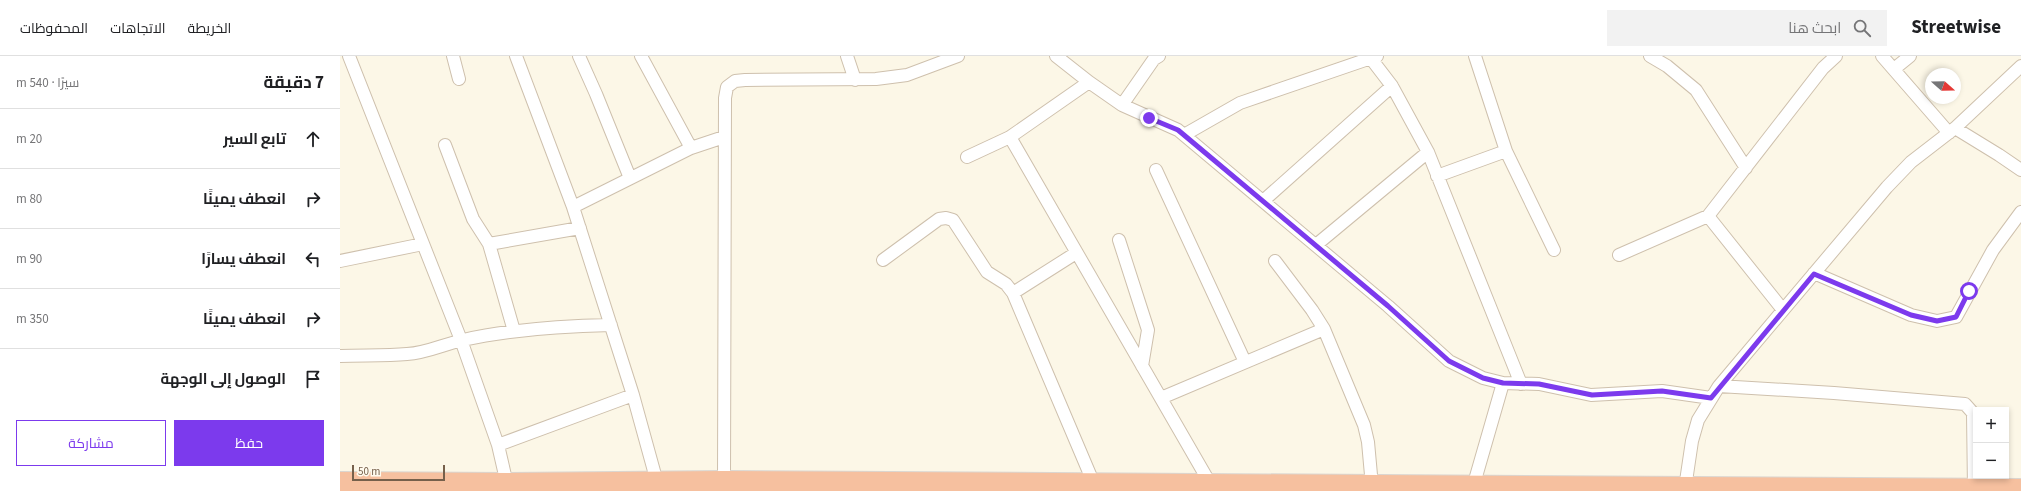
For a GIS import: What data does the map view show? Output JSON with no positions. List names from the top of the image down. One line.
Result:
{"scale_bar":"50 m","north":"right","page":{"header":"Streetwise","search":"ابحث هنا","nav":["الخريطة","الاتجاهات","المحفوظات"],"heading":["7 دقيقة","سيرًا · 540 m"],"list":[["تابع السير","20 m"],["انعطف يمينًا","80 m"],["انعطف يسارًا","90 m"],["انعطف يمينًا","350 m"],"الوصول إلى الوجهة"],"map_buttons":["+","−"],"buttons":["حفظ","مشاركة"],"scale":"50 m"}}
